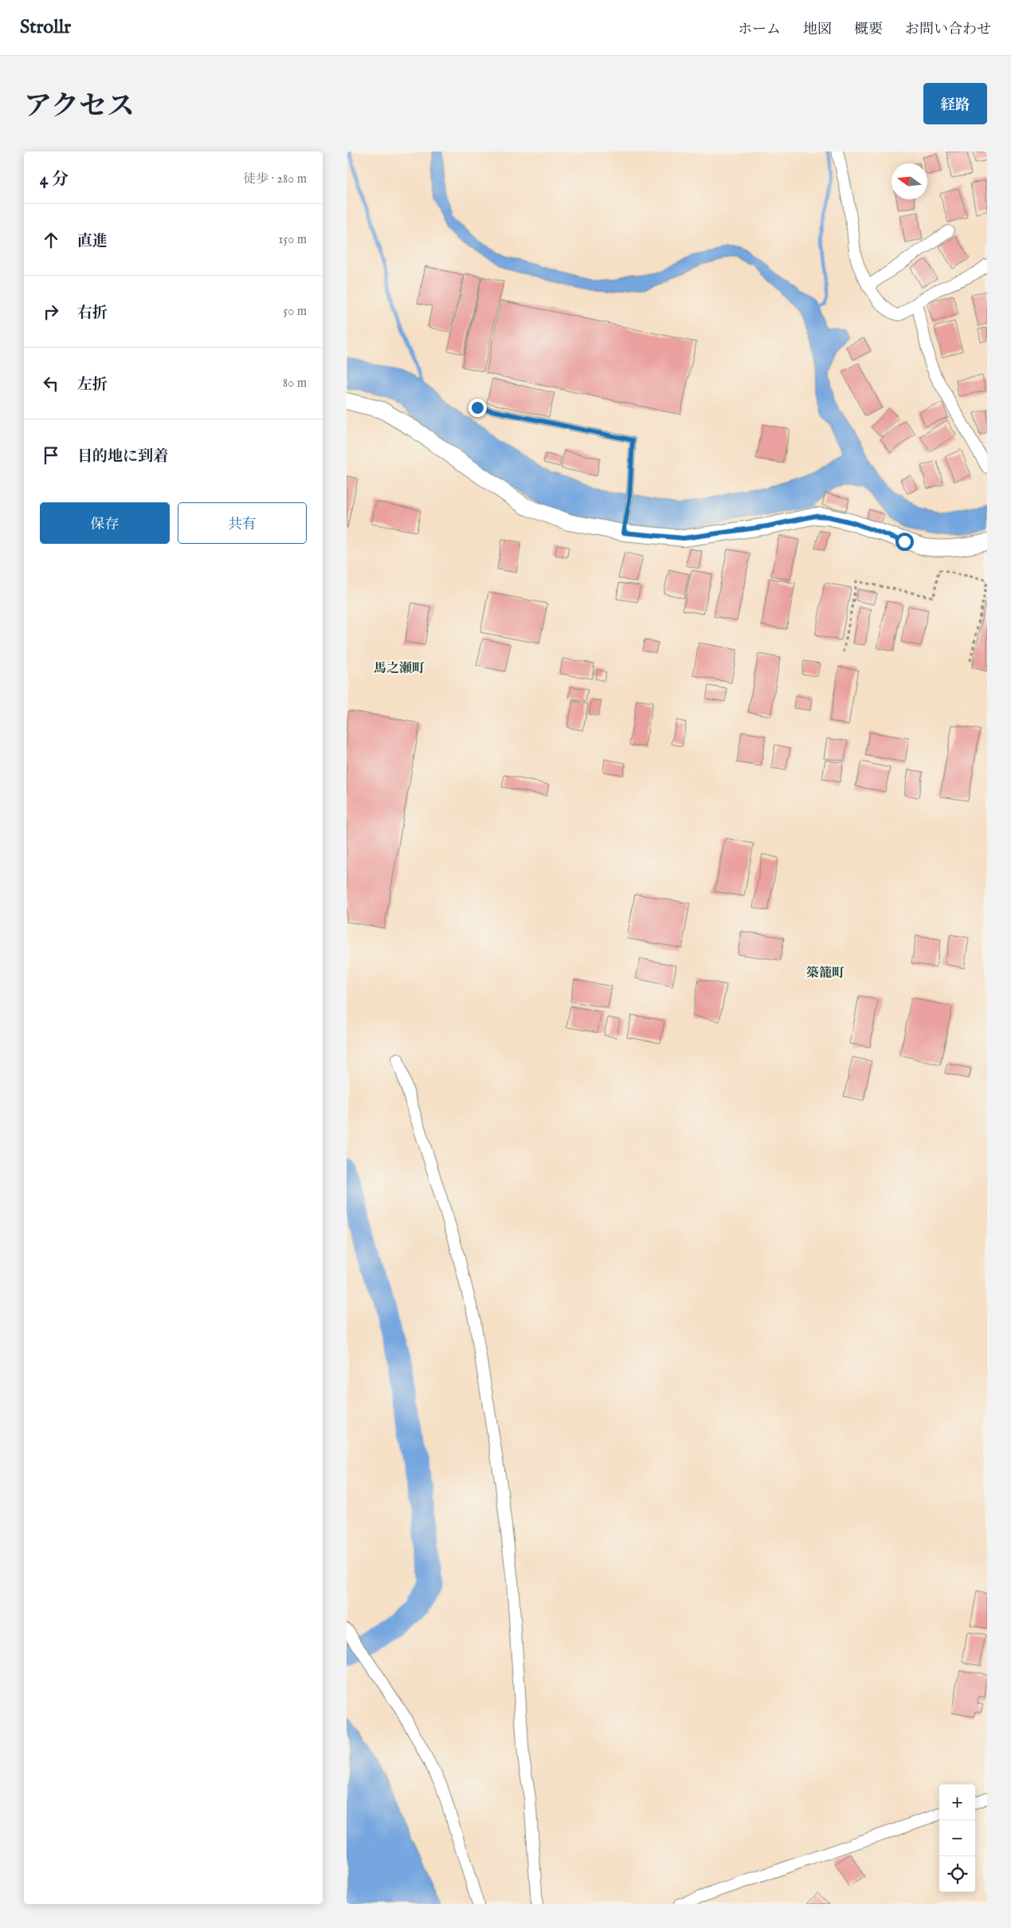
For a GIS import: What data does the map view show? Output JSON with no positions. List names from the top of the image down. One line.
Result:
{"districts":["馬之瀬町","築籠町"],"north":"left","page":{"header":"Strollr","nav":["ホーム","地図","概要","お問い合わせ"],"title":"アクセス","buttons":["経路",["保存","共有"]],"heading":["4 分","徒歩 · 280 m"],"list":[["直進","150 m"],["右折","50 m"],["左折","80 m"],"目的地に到着"],"map_buttons":["+","−"]}}
